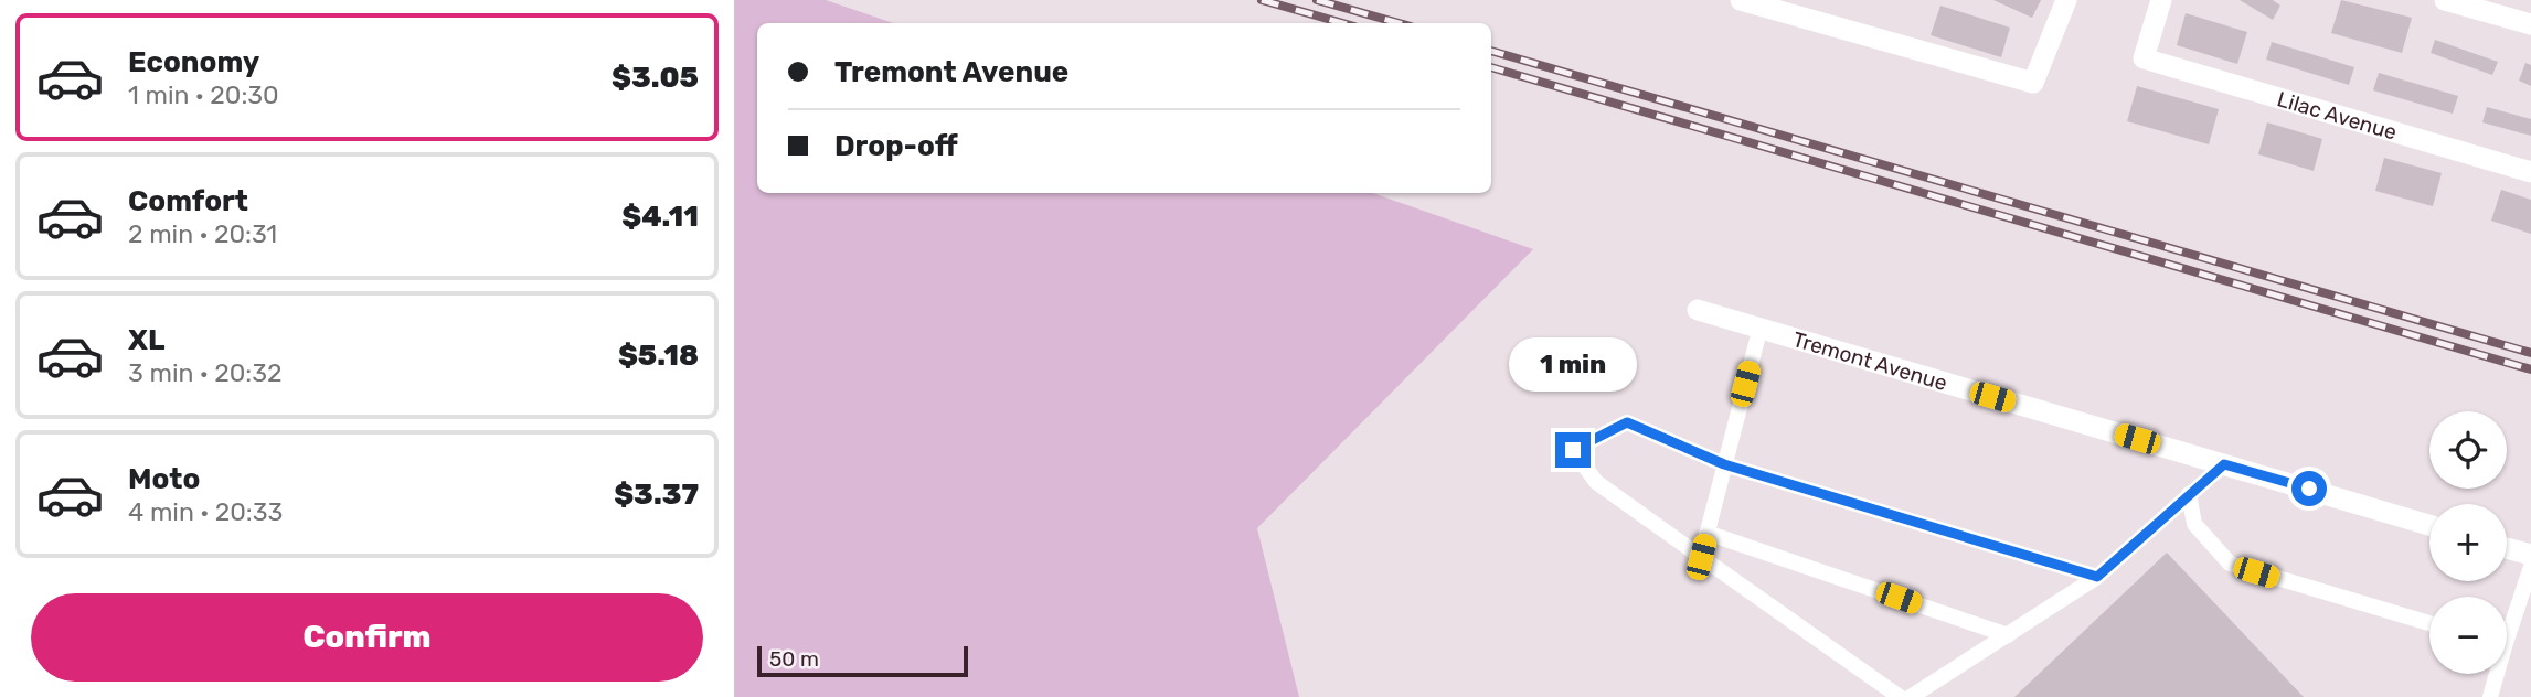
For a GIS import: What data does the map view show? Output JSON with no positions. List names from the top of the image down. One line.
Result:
{"streets":{"street":["Lilac Avenue","Tremont Avenue"]},"scale_bar":"50 m","page":{"list":[{"name":"Economy","note":"1 min · 20:30","value":"$3.05"},{"name":"Comfort","note":"2 min · 20:31","value":"$4.11"},{"name":"XL","note":"3 min · 20:32","value":"$5.18"},{"name":"Moto","note":"4 min · 20:33","value":"$3.37"}],"banner":["Tremont Avenue","Drop-off"],"bubble":"1 min","map_buttons":["+","−"],"buttons":"Confirm","scale":"50 m"}}
